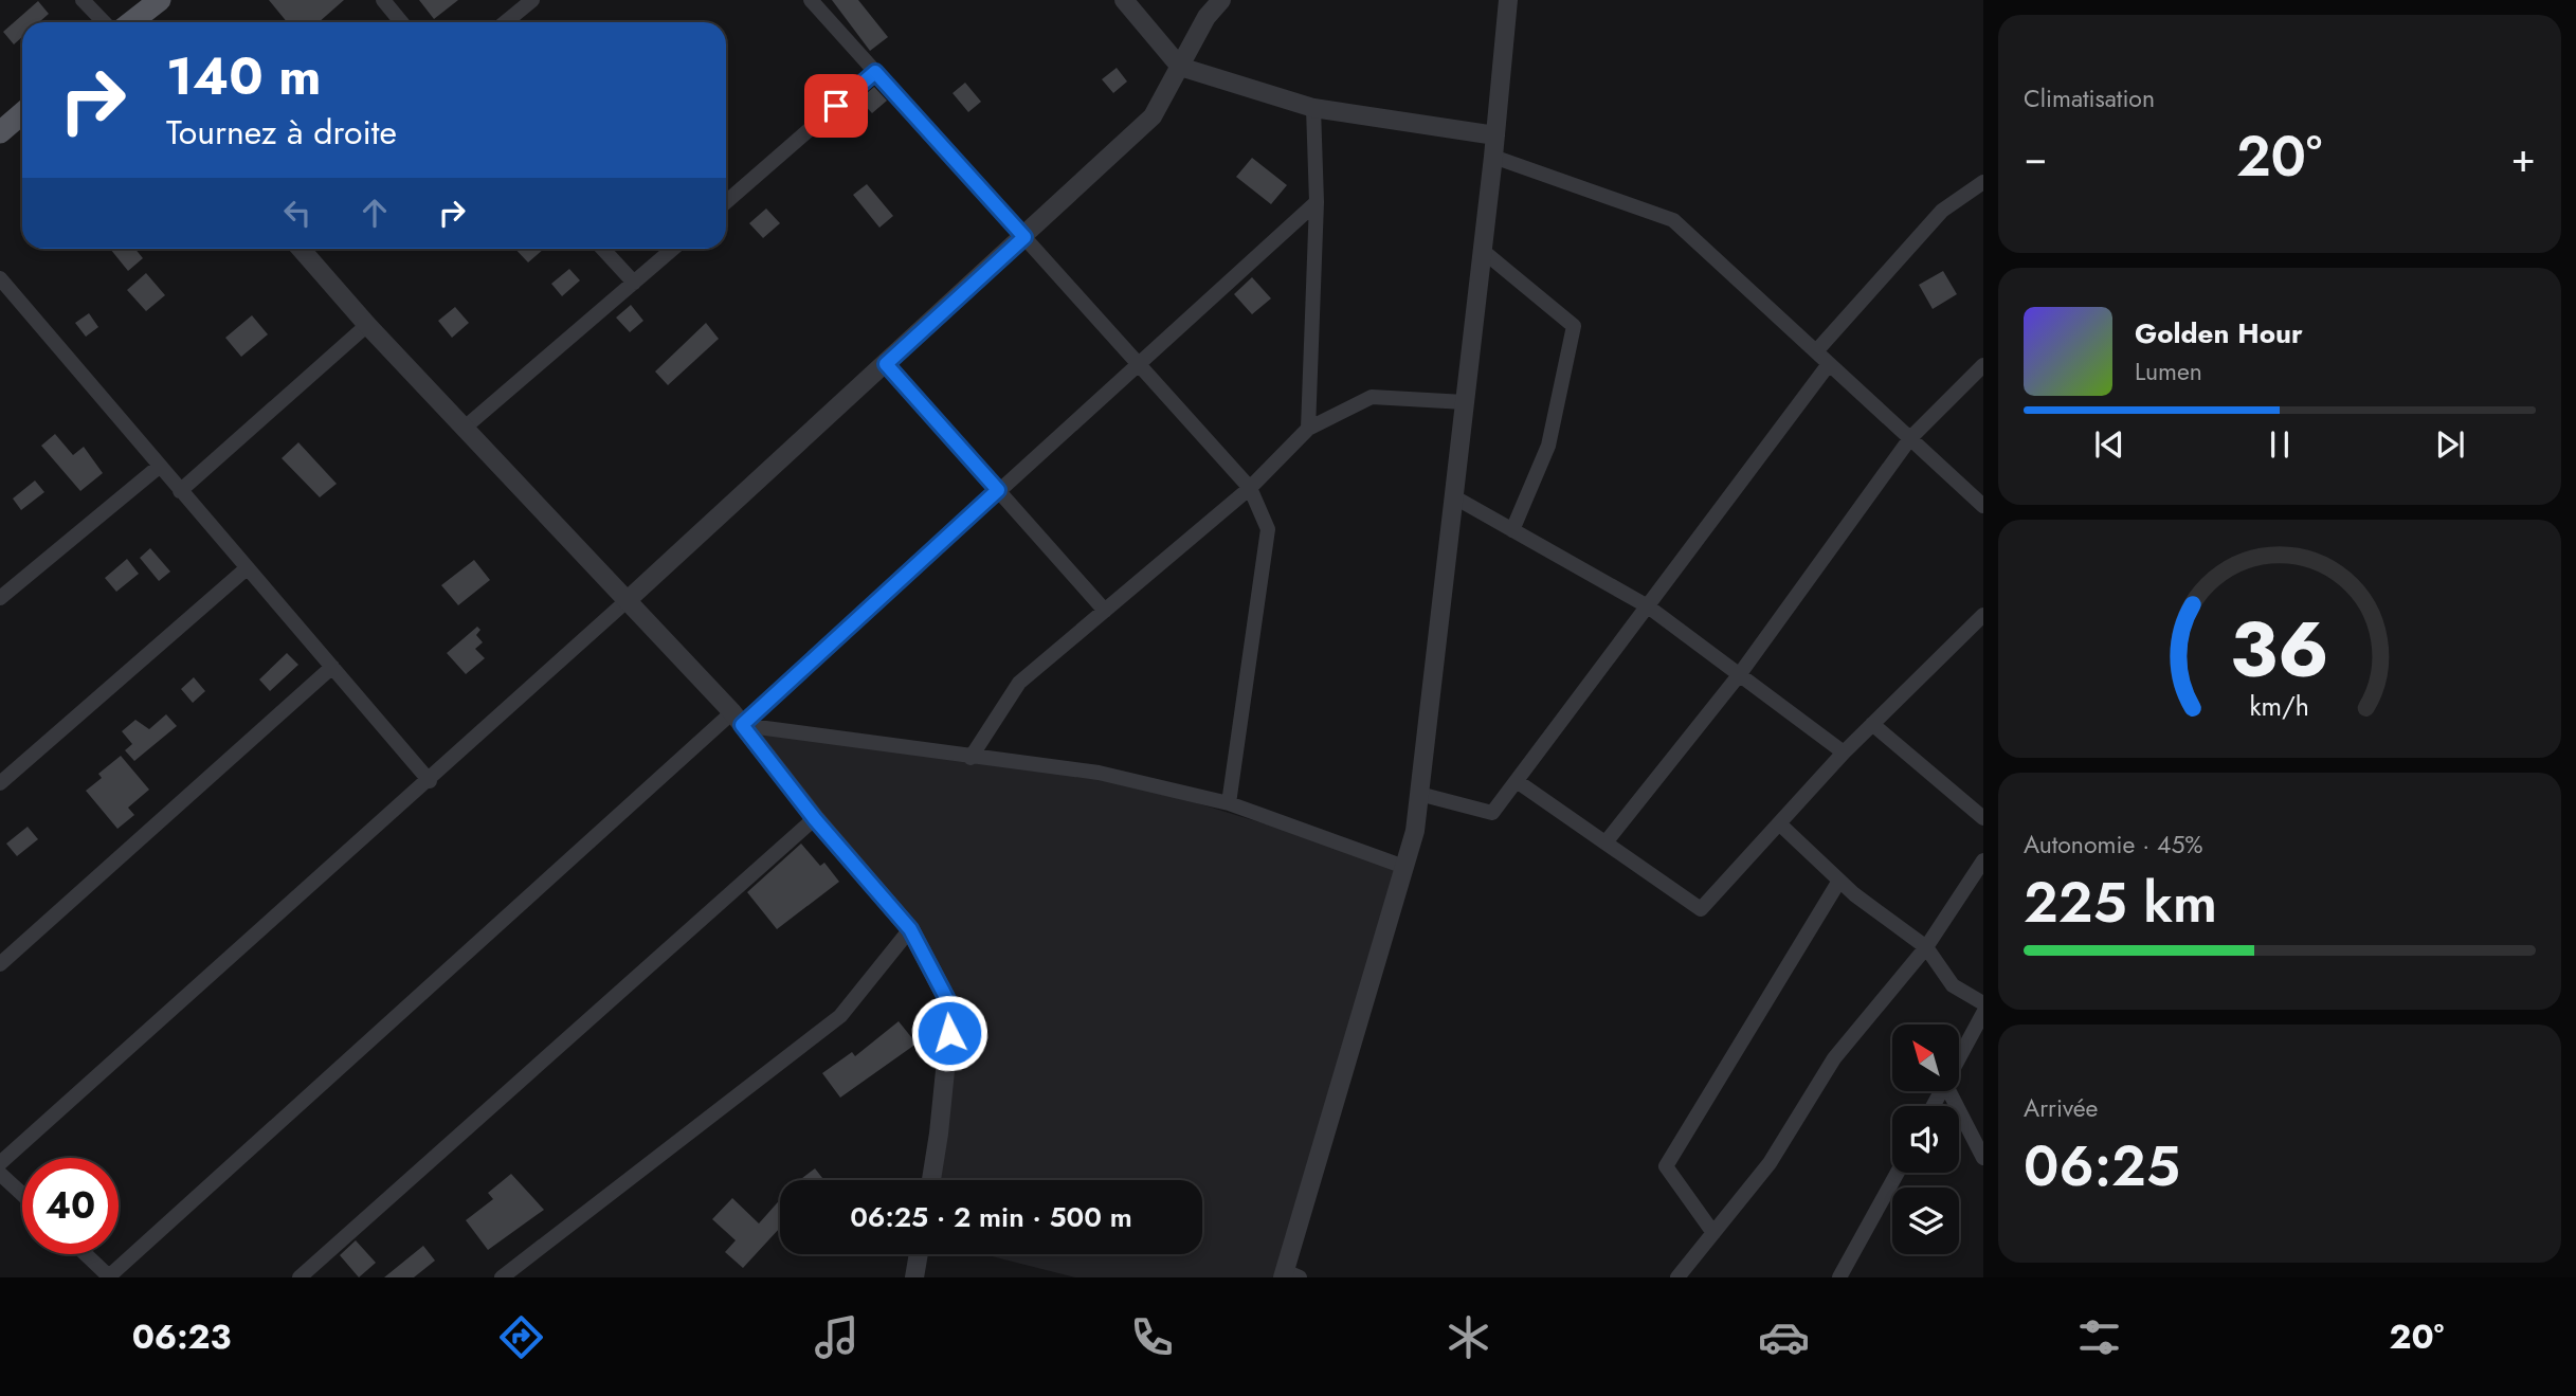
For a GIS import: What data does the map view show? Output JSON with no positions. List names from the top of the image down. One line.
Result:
{"north":"top left","page":{"tile":["Climatisation",["Autonomie · 45%","225 km"],["Arrivée","06:25"]],"turn":["140 m","Tournez à droite"],"heat":["−","20°","+"],"song":["Golden Hour","Lumen"],"limit":"40","trip":"06:25 · 2 min · 500 m","tabs":["06:23","20°"],"gauge":["36","km/h"]}}
